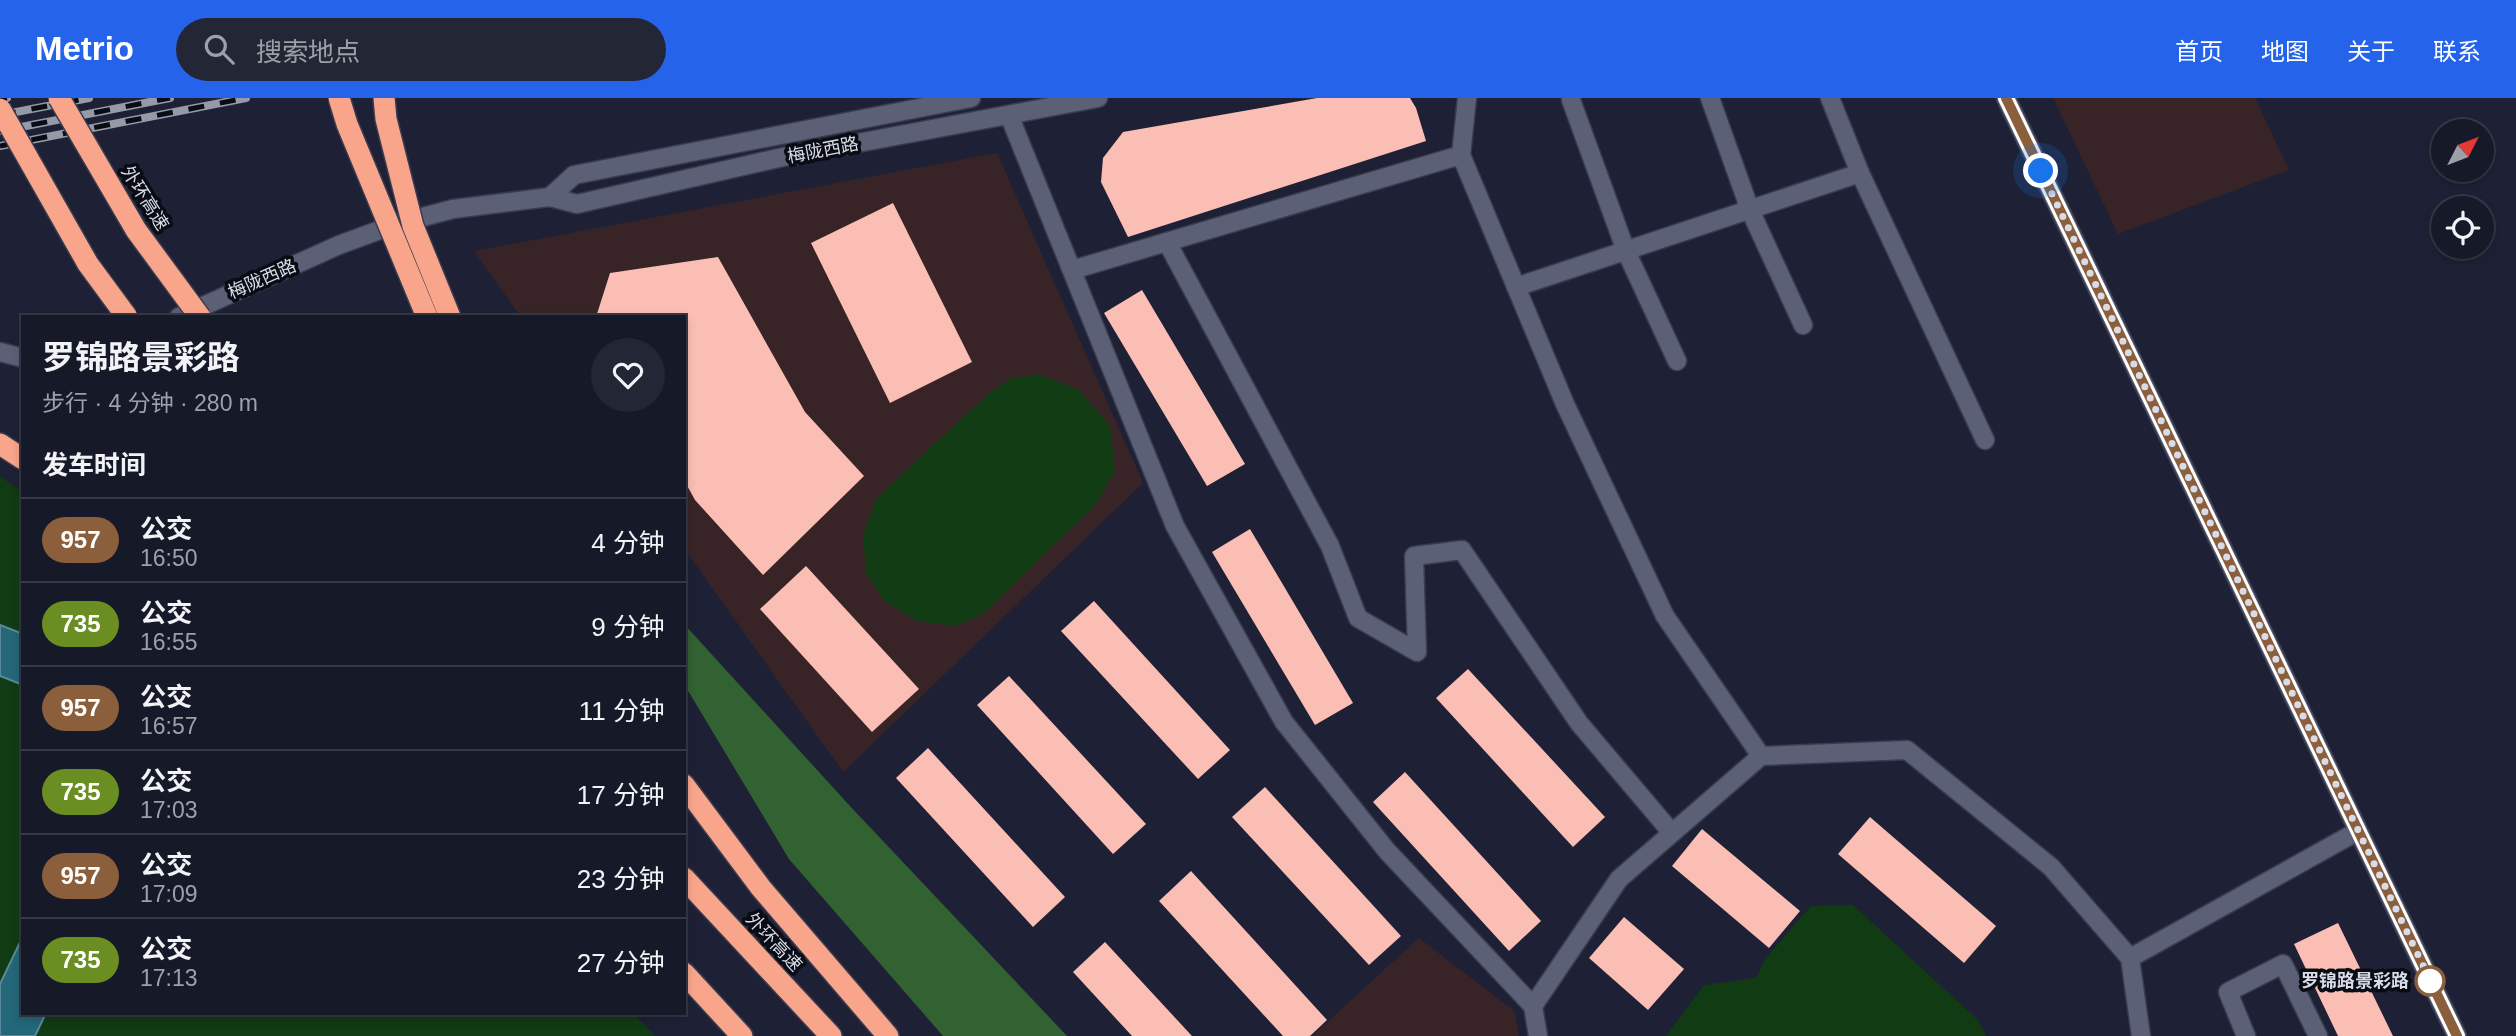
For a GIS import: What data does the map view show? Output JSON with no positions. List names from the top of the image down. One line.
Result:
{"streets":{"highway":["外环高速"],"street":["梅陇西路"]},"places":["罗锦路景彩路"],"lines":["bus line 957"],"north":"top right","page":{"header":"Metrio","search":"搜索地点","nav":["首页","地图","关于","联系"],"heading":[["罗锦路景彩路","步行 · 4 分钟 · 280 m"],"发车时间"],"list":[{"mark":"957","name":"公交","note":"16:50","value":"4 分钟"},{"mark":"735","name":"公交","note":"16:55","value":"9 分钟"},{"mark":"957","name":"公交","note":"16:57","value":"11 分钟"},{"mark":"735","name":"公交","note":"17:03","value":"17 分钟"},{"mark":"957","name":"公交","note":"17:09","value":"23 分钟"},{"mark":"735","name":"公交","note":"17:13","value":"27 分钟"}]}}
